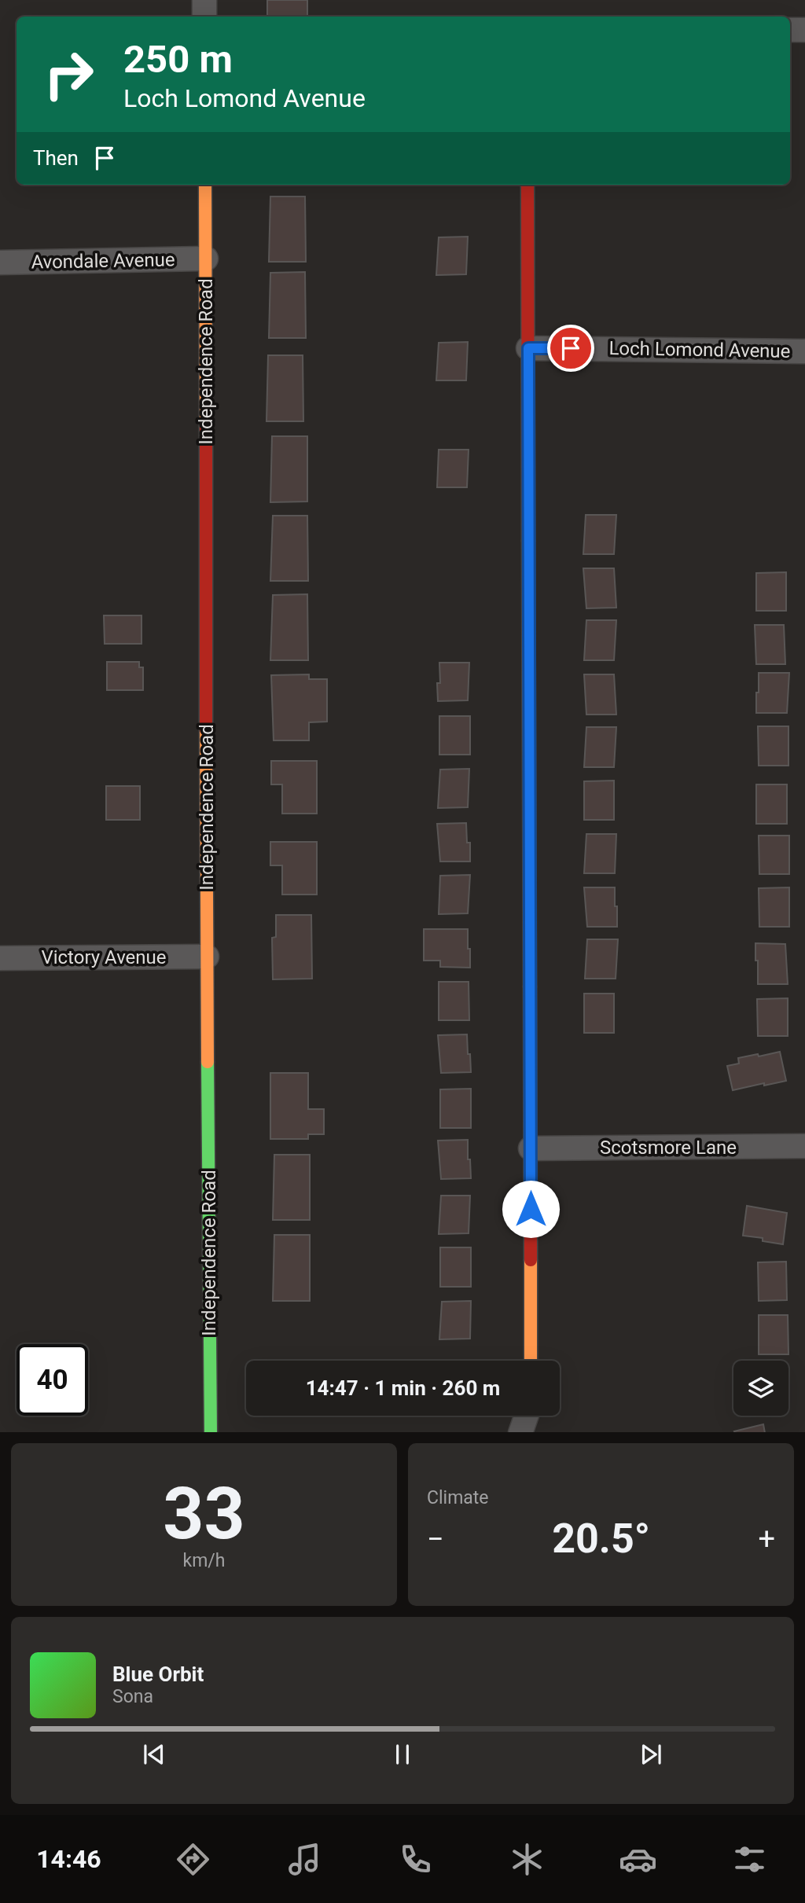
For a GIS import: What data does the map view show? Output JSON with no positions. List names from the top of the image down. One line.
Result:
{"streets":{"street":["Avondale Avenue","Loch Lomond Avenue","Independence Road","Victory Avenue","Scotsmore Lane"]},"crossings":[["Avondale Avenue","Independence Road"],["Independence Road","Victory Avenue"]],"page":{"turn":["250 m","Loch Lomond Avenue"],"then":"Then","limit":"40","trip":"14:47 · 1 min · 260 m","tile":[["33","km/h"],"Climate"],"heat":["−","20.5°","+"],"song":["Blue Orbit","Sona"],"tabs":"14:46"}}
